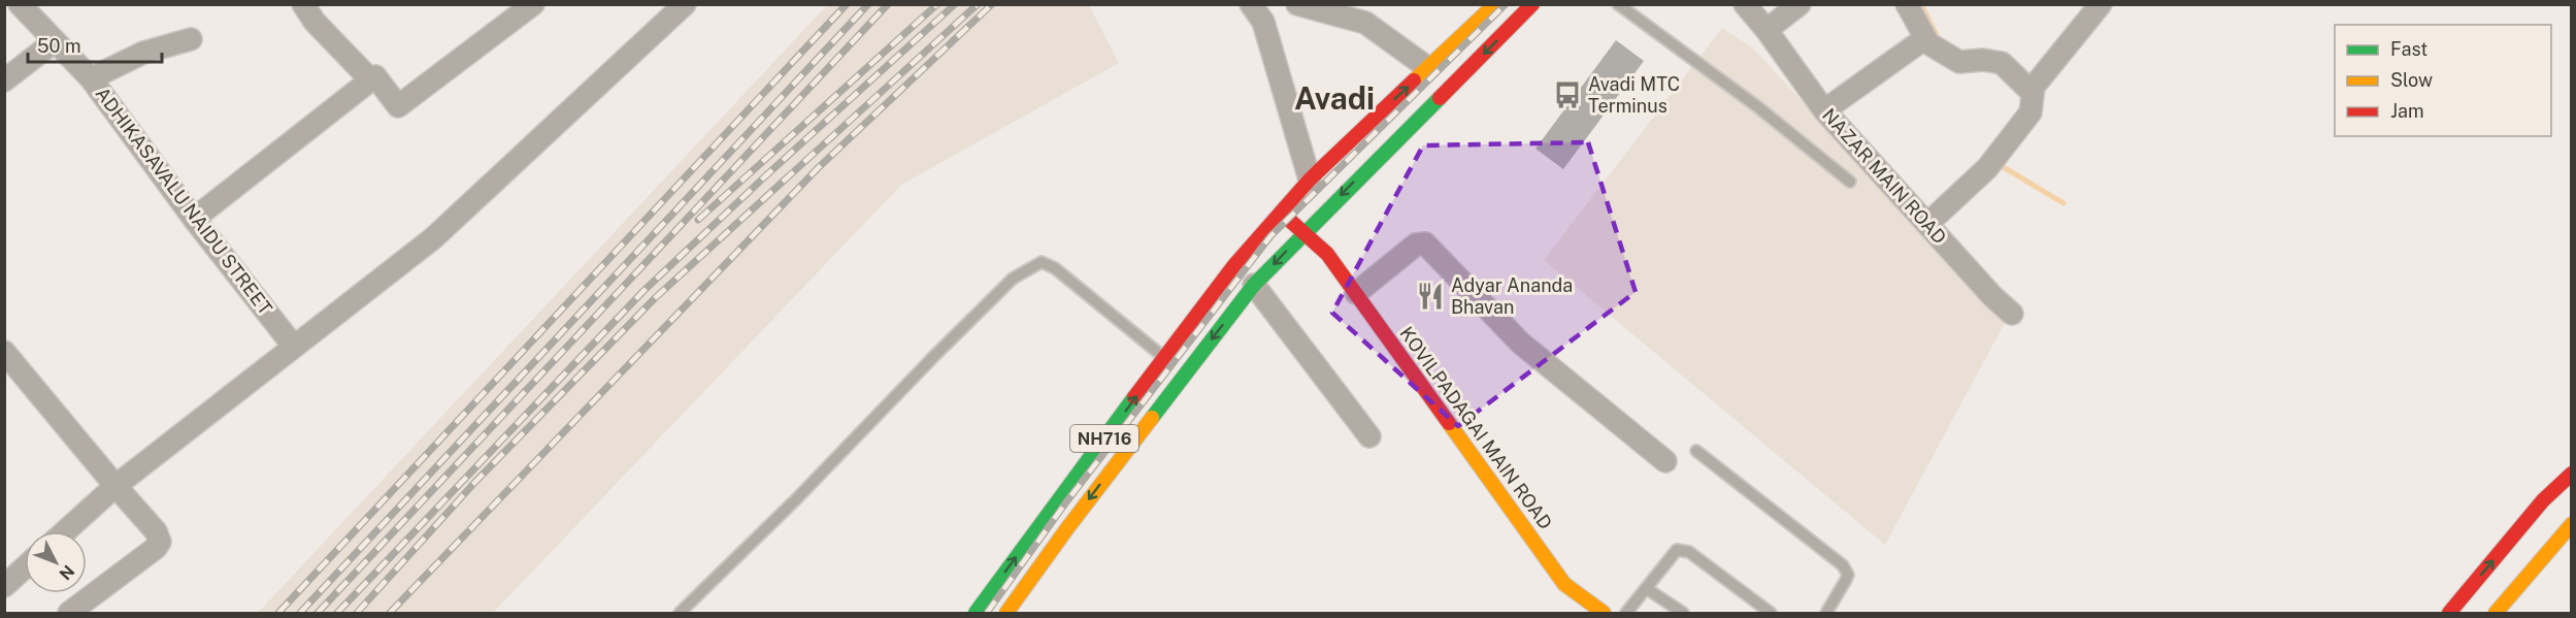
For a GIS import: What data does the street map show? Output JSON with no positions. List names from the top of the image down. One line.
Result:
{"streets":{"main road":["KOVILPADAGAI MAIN ROAD","NH716"],"street":["NAZAR MAIN ROAD","ADHIKASAVALU NAIDU STREET"]},"crossings":[["KOVILPADAGAI MAIN ROAD","NH716"]],"districts":["Avadi"],"places":{"bus stop":["Avadi MTC Terminus"],"restaurant":["Adyar Ananda Bhavan"]},"legend":["Fast","Slow","Jam"],"scale_bar":"50 m","north":"bottom right"}
